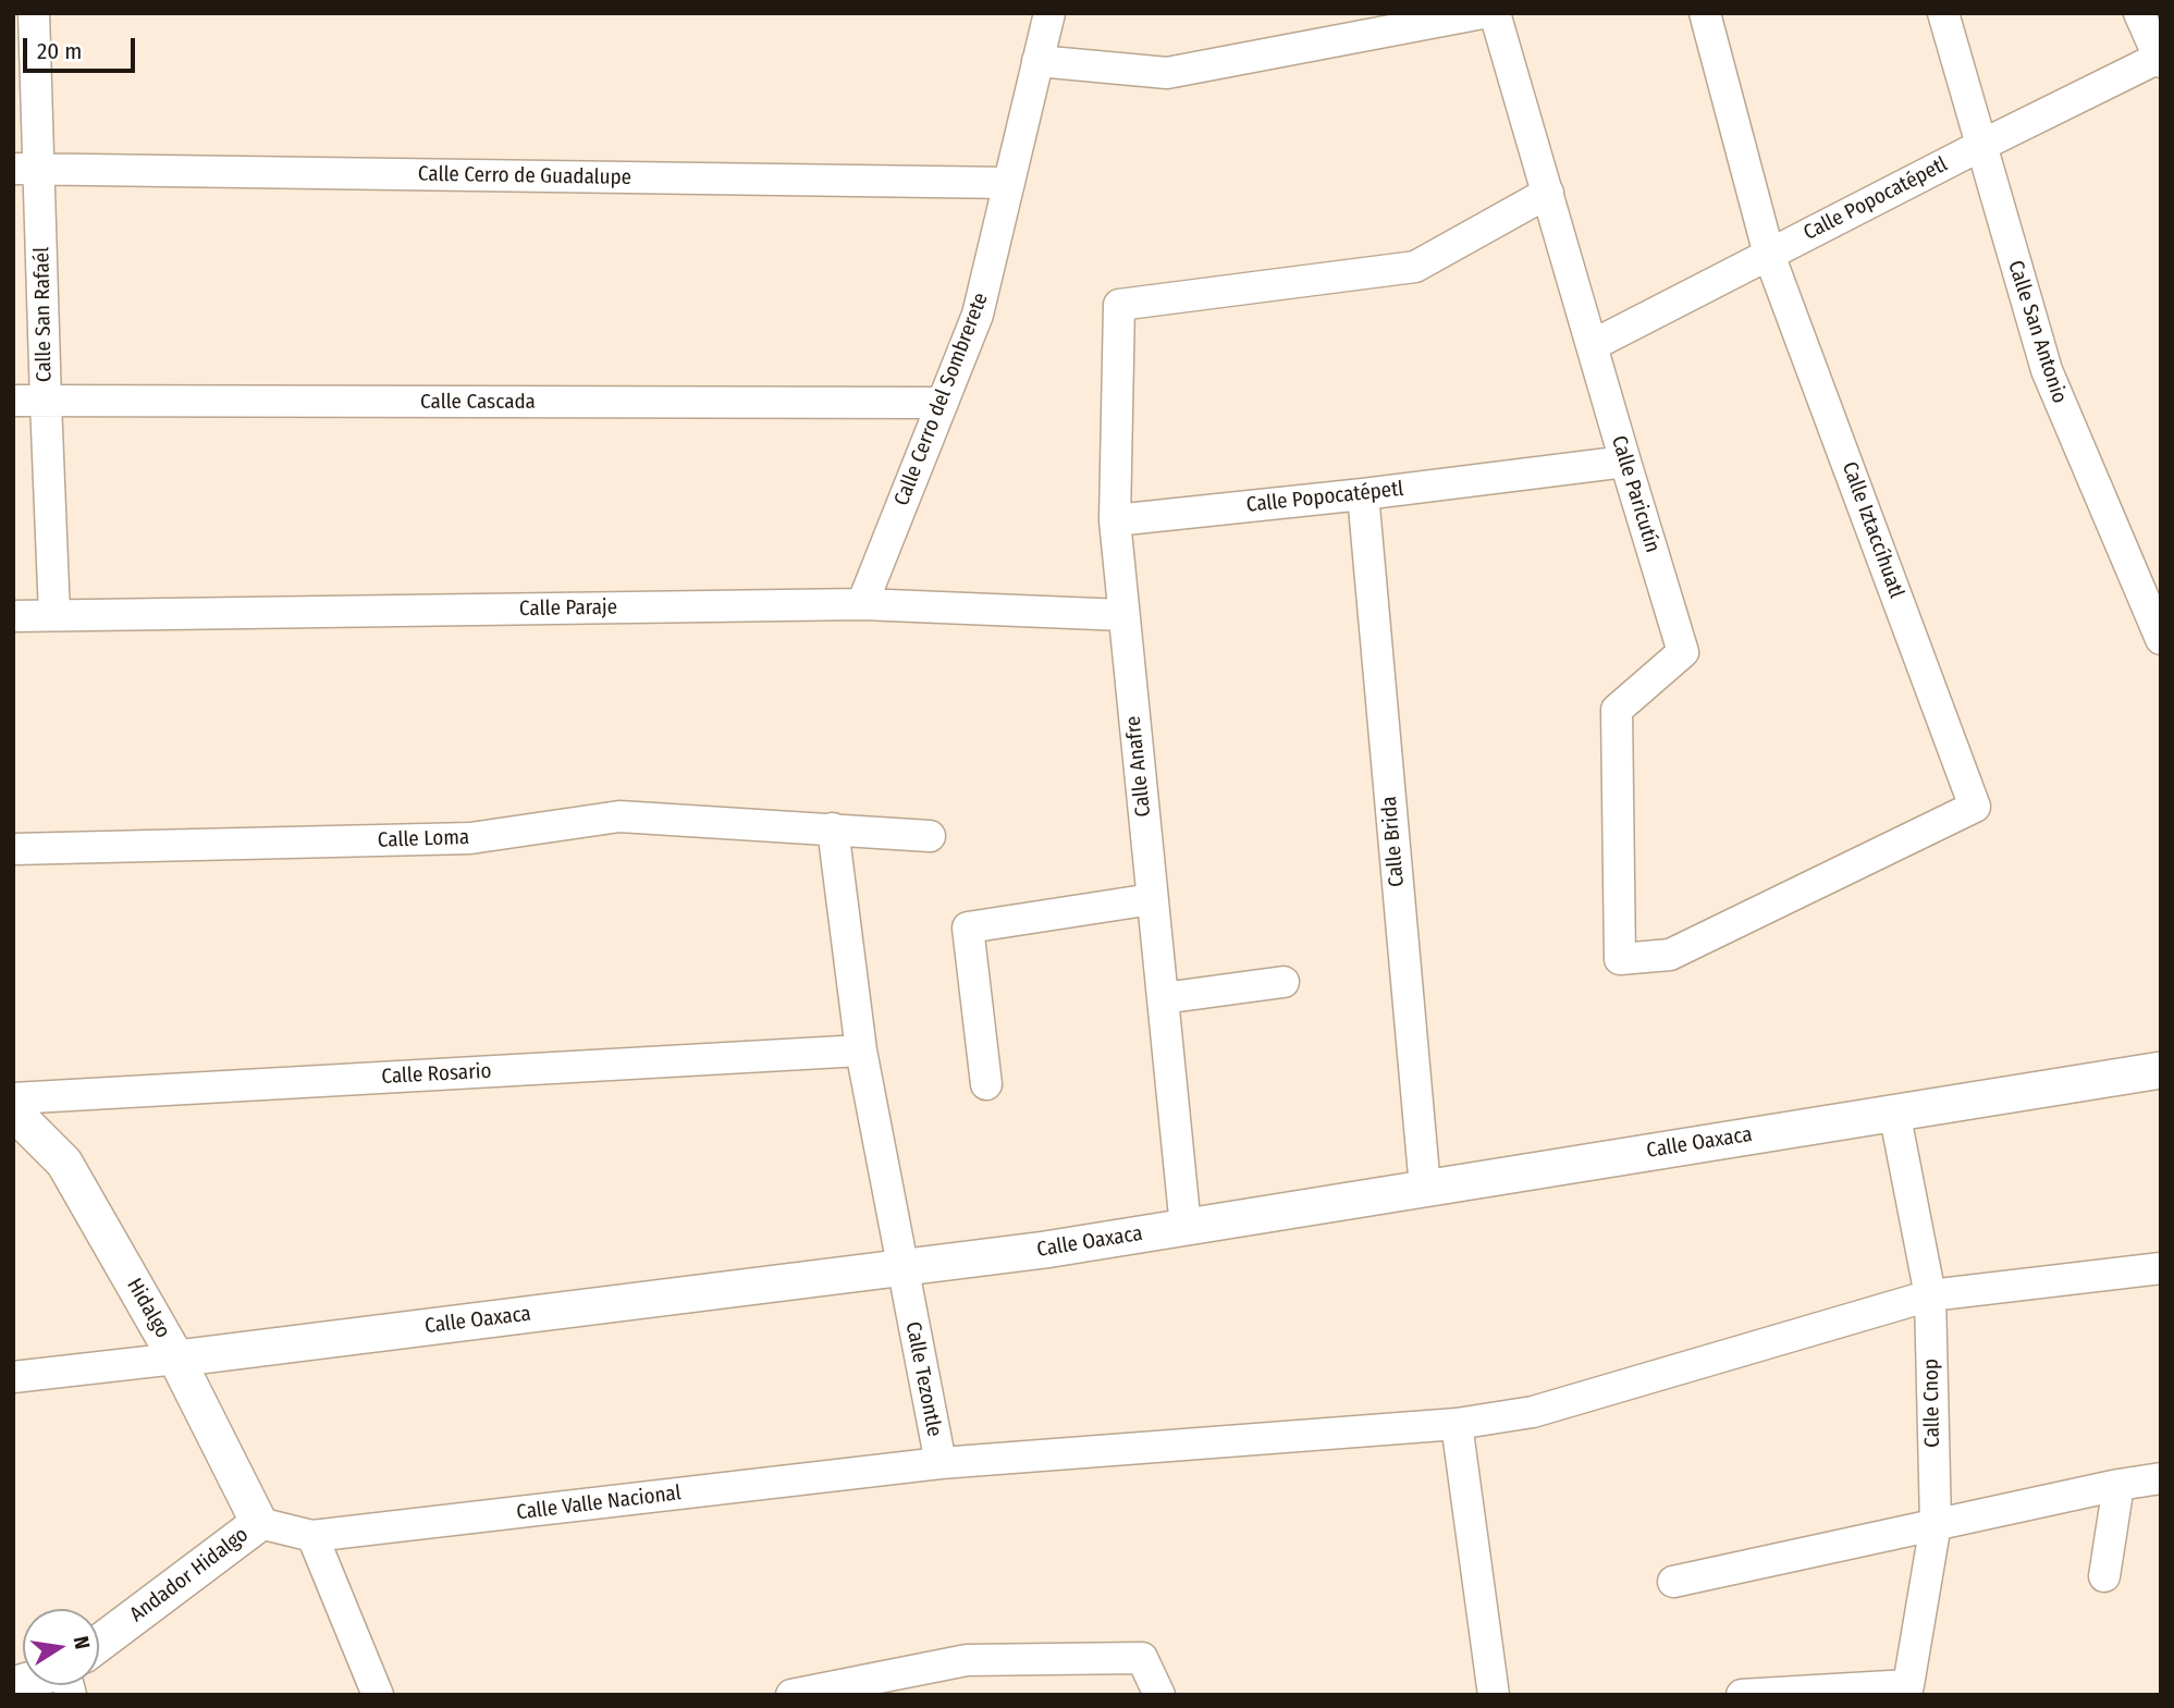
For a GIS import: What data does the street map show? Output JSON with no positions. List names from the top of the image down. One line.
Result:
{"streets":{"street":["Calle Cerro de Guadalupe","Calle Popocatépetl","Calle San Rafaél","Calle San Antonio","Calle Cerro del Sombrerete","Calle Cascada","Calle Paricutín","Calle Iztaccíhuatl","Calle Paraje","Calle Anafre","Calle Loma","Calle Brida","Calle Rosario","Calle Oaxaca","Hidalgo","Calle Tezontle","Calle Cnop","Calle Valle Nacional","Andador Hidalgo"]},"crossings":[["Calle Cerro de Guadalupe","Calle San Rafaél"],["Calle Cerro de Guadalupe","Calle Cerro del Sombrerete"],["Calle Popocatépetl","Calle San Antonio"],["Calle Popocatépetl","Calle Paricutín"],["Calle Popocatépetl","Calle Iztaccíhuatl"],["Calle Popocatépetl","Calle Anafre"],["Calle Popocatépetl","Calle Brida"],["Calle San Rafaél","Calle Cascada"],["Calle San Rafaél","Calle Paraje"],["Calle Cerro del Sombrerete","Calle Cascada"],["Calle Cerro del Sombrerete","Calle Paraje"],["Calle Paricutín","Calle Iztaccíhuatl"],["Calle Paricutín","Calle Anafre"],["Calle Paraje","Calle Anafre"],["Calle Anafre","Calle Oaxaca"],["Calle Loma","Calle Tezontle"],["Calle Brida","Calle Oaxaca"],["Calle Rosario","Calle Tezontle"],["Calle Oaxaca","Hidalgo"],["Calle Oaxaca","Calle Tezontle"],["Calle Oaxaca","Calle Cnop"],["Hidalgo","Calle Valle Nacional"],["Hidalgo","Andador Hidalgo"],["Calle Tezontle","Calle Cnop"],["Calle Tezontle","Calle Valle Nacional"],["Calle Valle Nacional","Andador Hidalgo"]],"scale_bar":"20 m","north":"right"}
